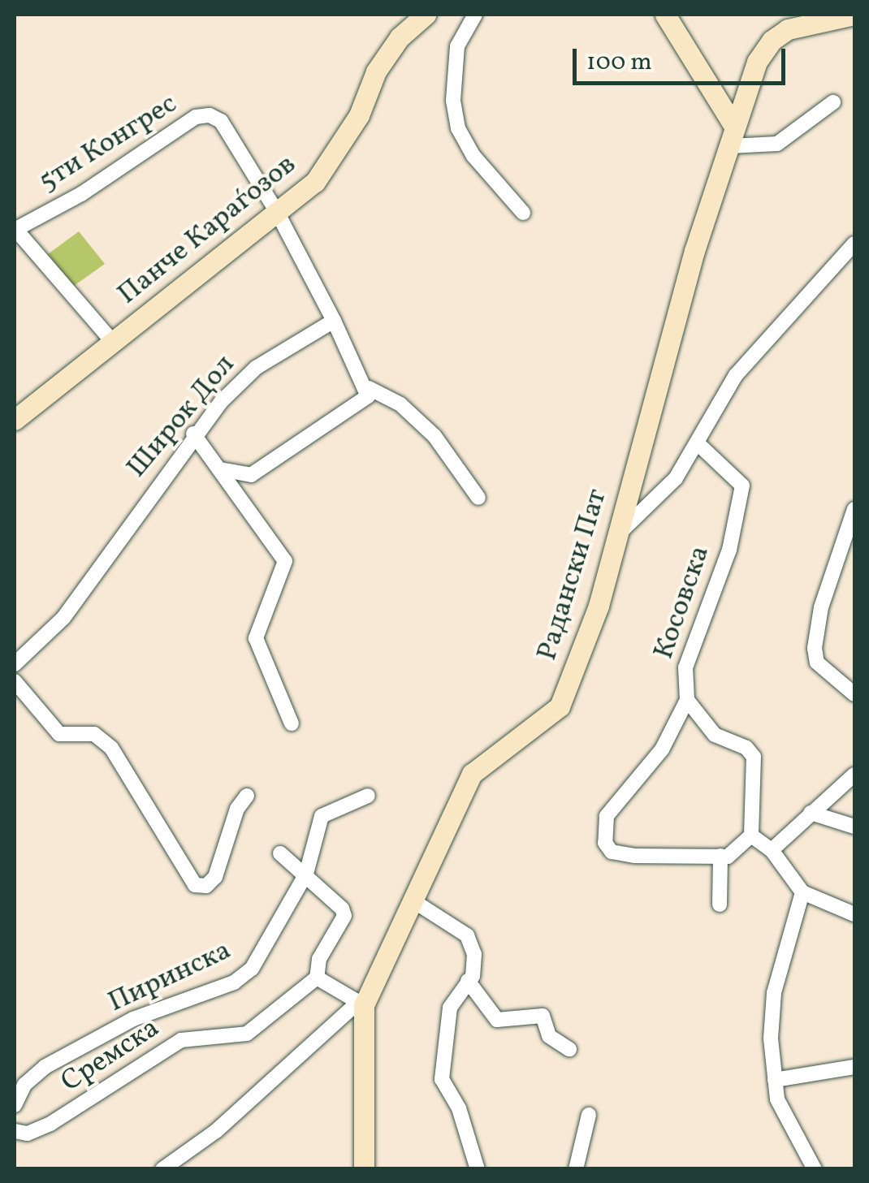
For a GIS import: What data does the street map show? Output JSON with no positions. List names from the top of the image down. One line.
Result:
{"streets":{"street":["5ти Конгрес","Панче Караѓозов","Широк Дол","Радански Пат","Косовска","Пиринска","Сремска"]},"crossings":[["5ти Конгрес","Панче Караѓозов"]],"scale_bar":"100 m"}
